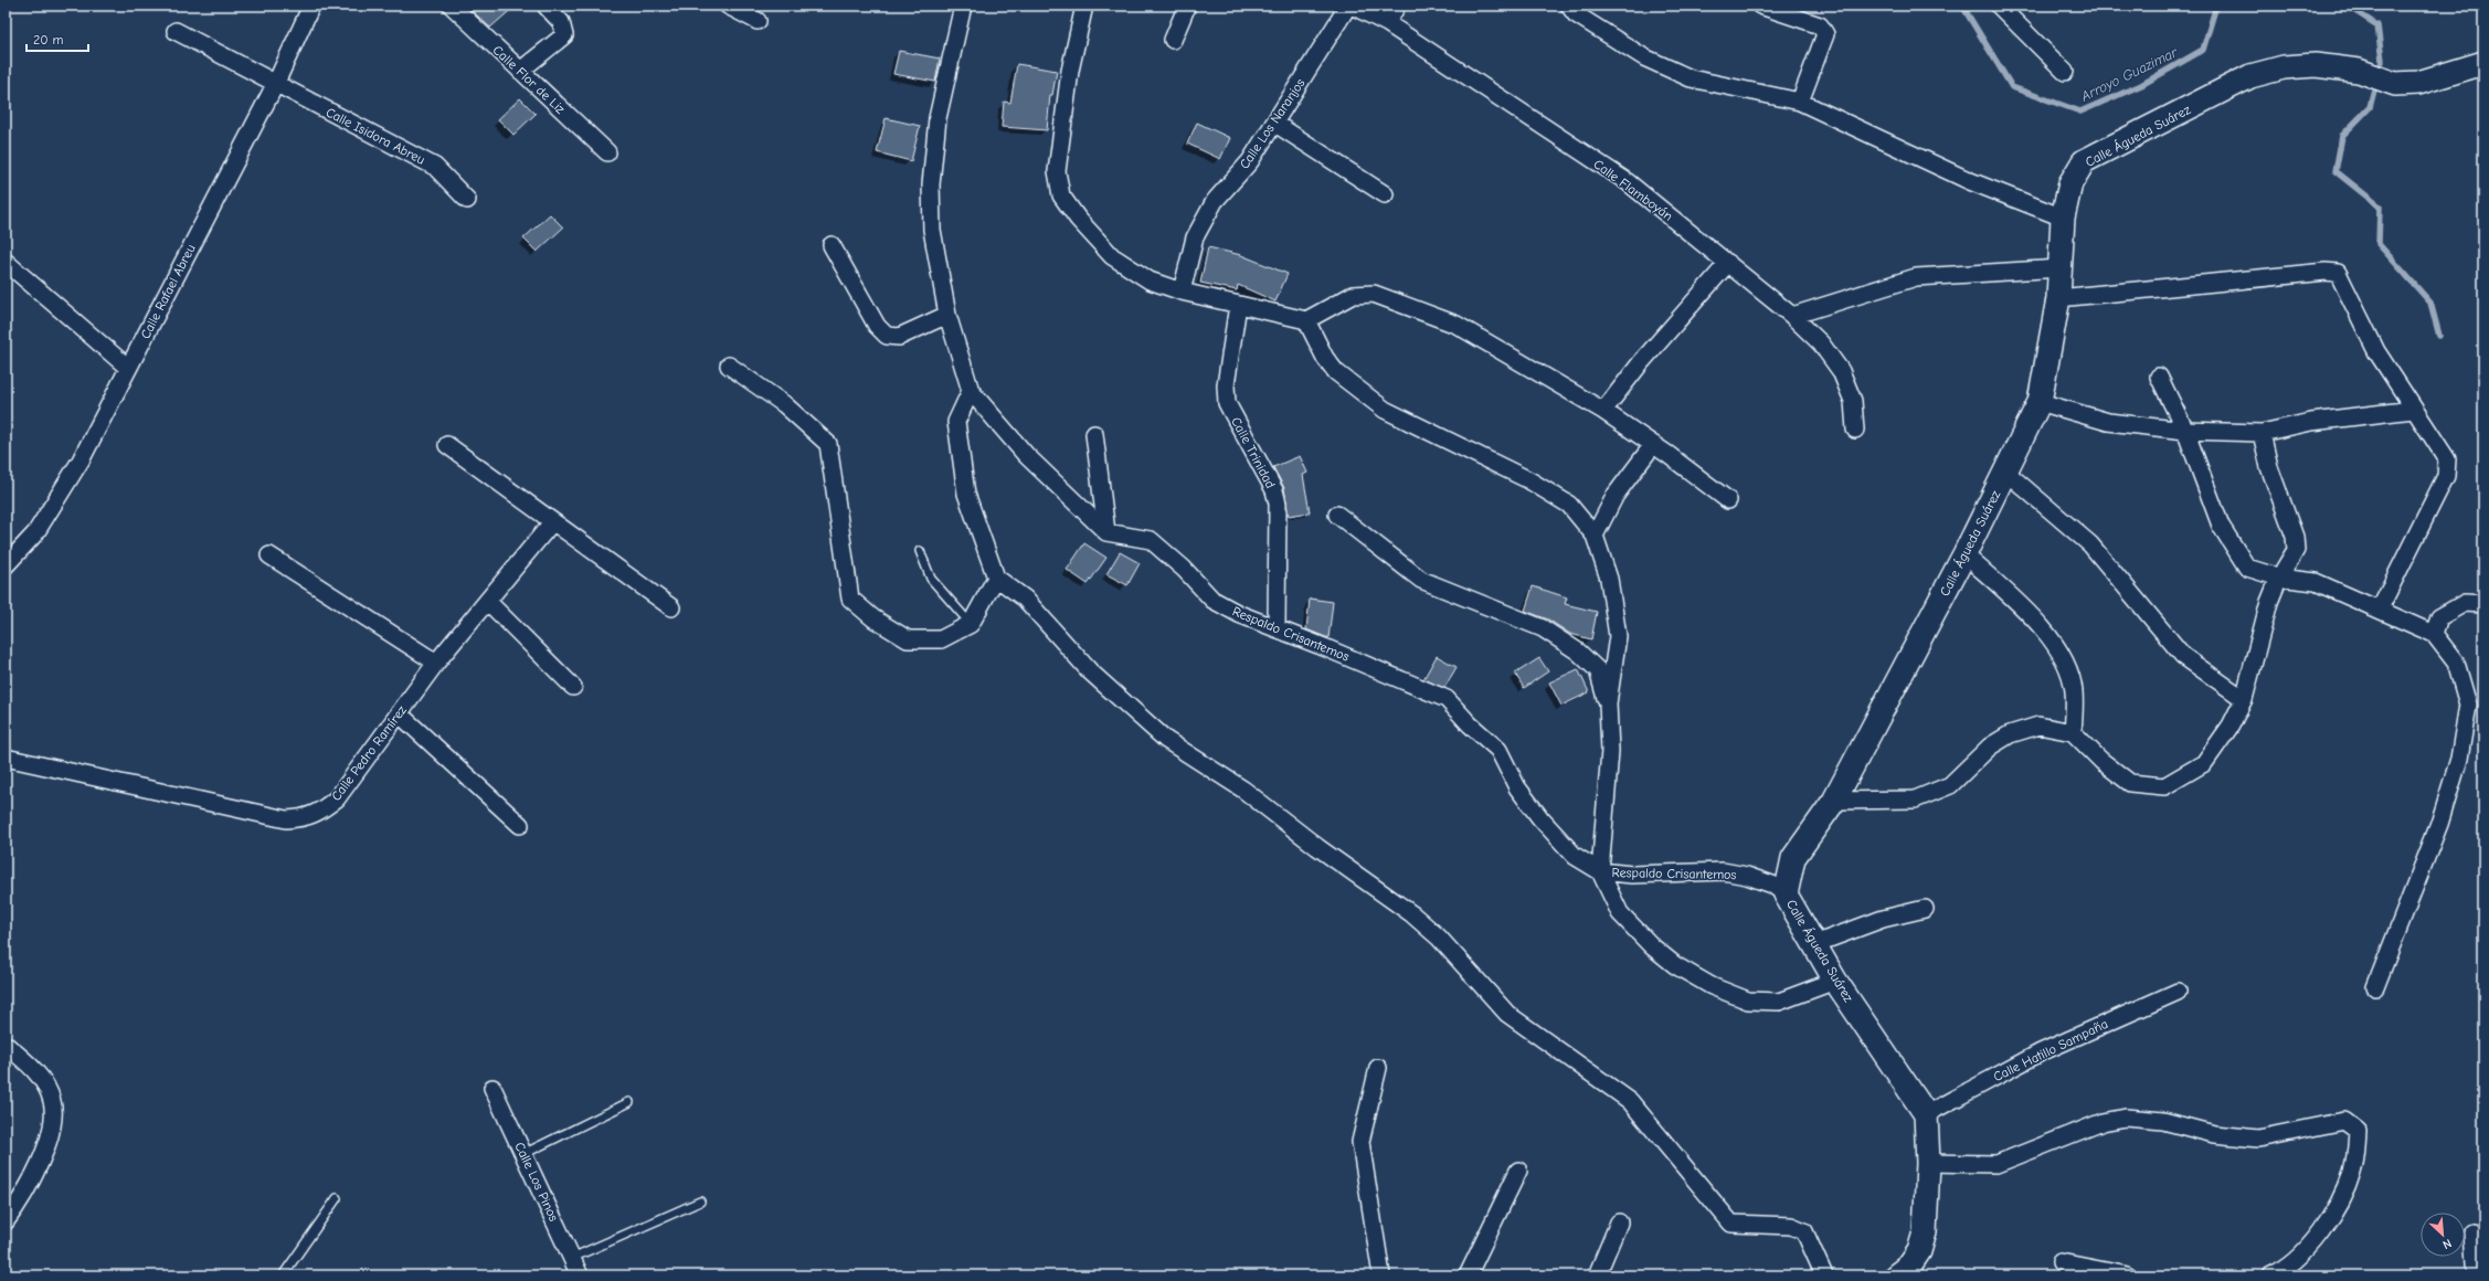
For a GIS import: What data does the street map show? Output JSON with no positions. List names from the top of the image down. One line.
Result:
{"streets":{"street":["Calle Flor de Liz","Calle Los Naranjos","Calle Isidora Abreu","Calle Águeda Suárez","Calle Flamboyán","Calle Rafael Abreu","Calle Trinidad","Respaldo Crisantemos","Calle Pedro Ramírez","Calle Hatillo Sampaña","Calle Los Pinos"]},"crossings":[["Calle Los Naranjos","Calle Flamboyán"],["Calle Isidora Abreu","Calle Rafael Abreu"],["Calle Águeda Suárez","Respaldo Crisantemos"],["Calle Águeda Suárez","Calle Hatillo Sampaña"],["Calle Trinidad","Respaldo Crisantemos"]],"water":["Arroyo Guazimar"],"scale_bar":"20 m","north":"bottom right"}
